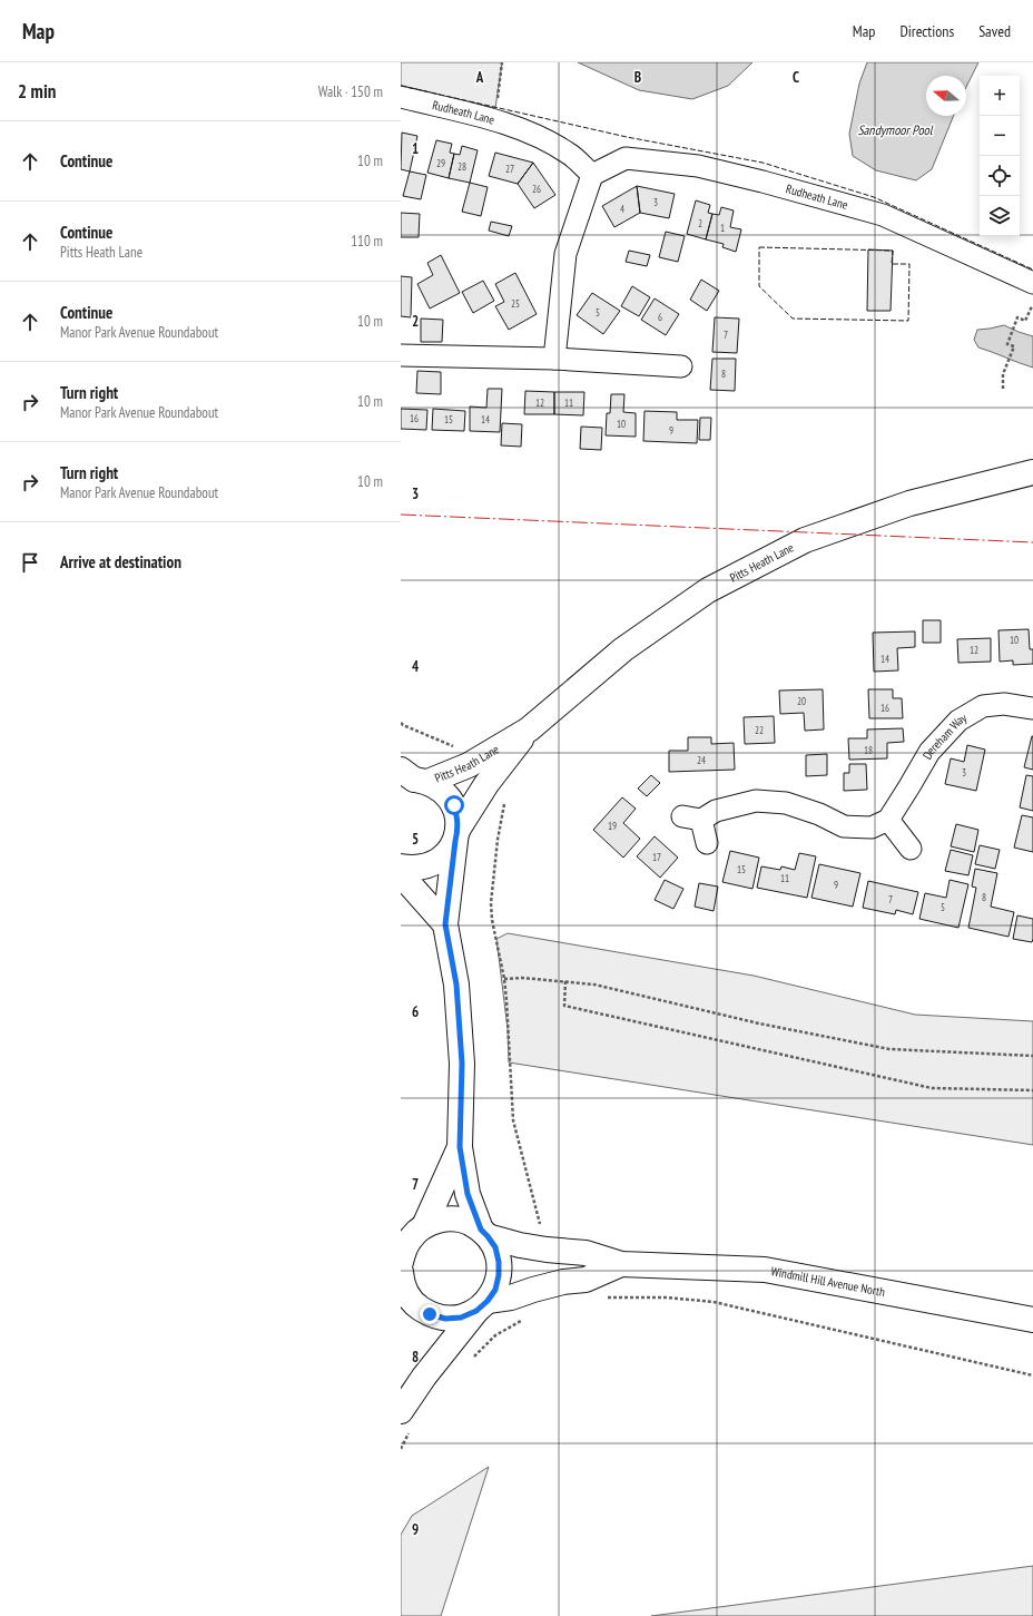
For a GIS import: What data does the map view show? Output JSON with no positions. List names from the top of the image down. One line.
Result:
{"streets":{"street":["Rudheath Lane","Pitts Heath Lane","Dereham Way","Windmill Hill Avenue North"]},"crossings":[["Pitts Heath Lane","Windmill Hill Avenue North"]],"water":["Sandymoor Pool"],"house_numbers":["29","28","27","26","3","4","2","1","25","5","6","7","8","12","11","16","15","14","10","9","10","12","14","20","16","22","18","24","3","19","17","15","11","9","8","7","5"],"north":"left","page":{"header":"Map","nav":["Map","Directions","Saved"],"heading":["2 min","Walk · 150 m"],"map_buttons":["+","−"],"list":[["Continue","10 m"],["Continue","Pitts Heath Lane","110 m"],["Continue","Manor Park Avenue Roundabout","10 m"],["Turn right","Manor Park Avenue Roundabout","10 m"],["Turn right","Manor Park Avenue Roundabout","10 m"],"Arrive at destination"]},"grid":{"columns":["A","B","C"],"rows":["1","2","3","4","5","6","7","8","9"]}}
